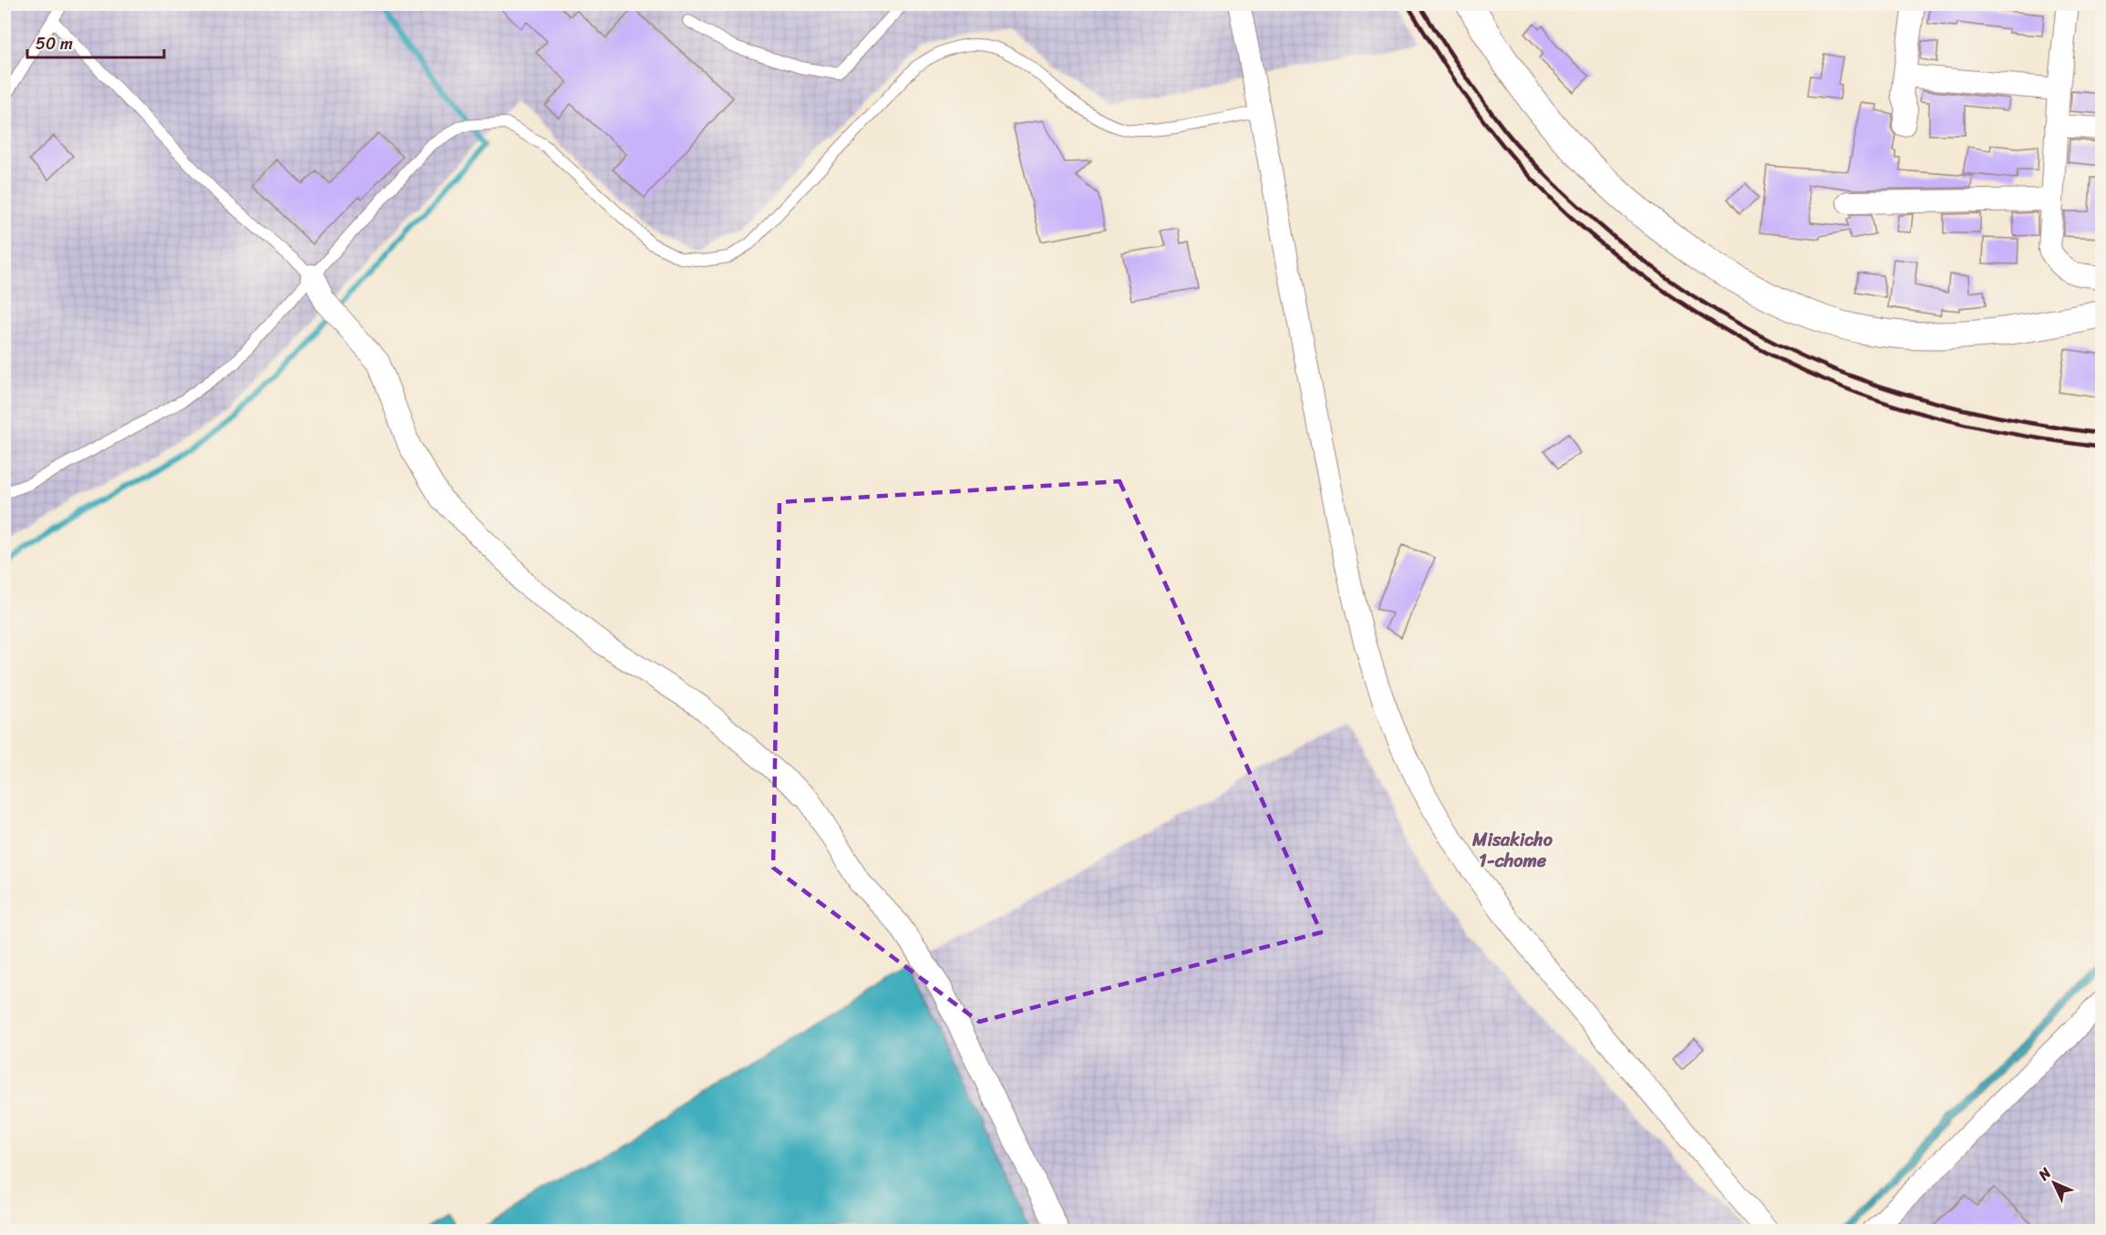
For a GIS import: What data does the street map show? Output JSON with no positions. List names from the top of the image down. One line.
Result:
{"districts":["Misakicho 1-chome"],"scale_bar":"50 m","north":"top left"}
